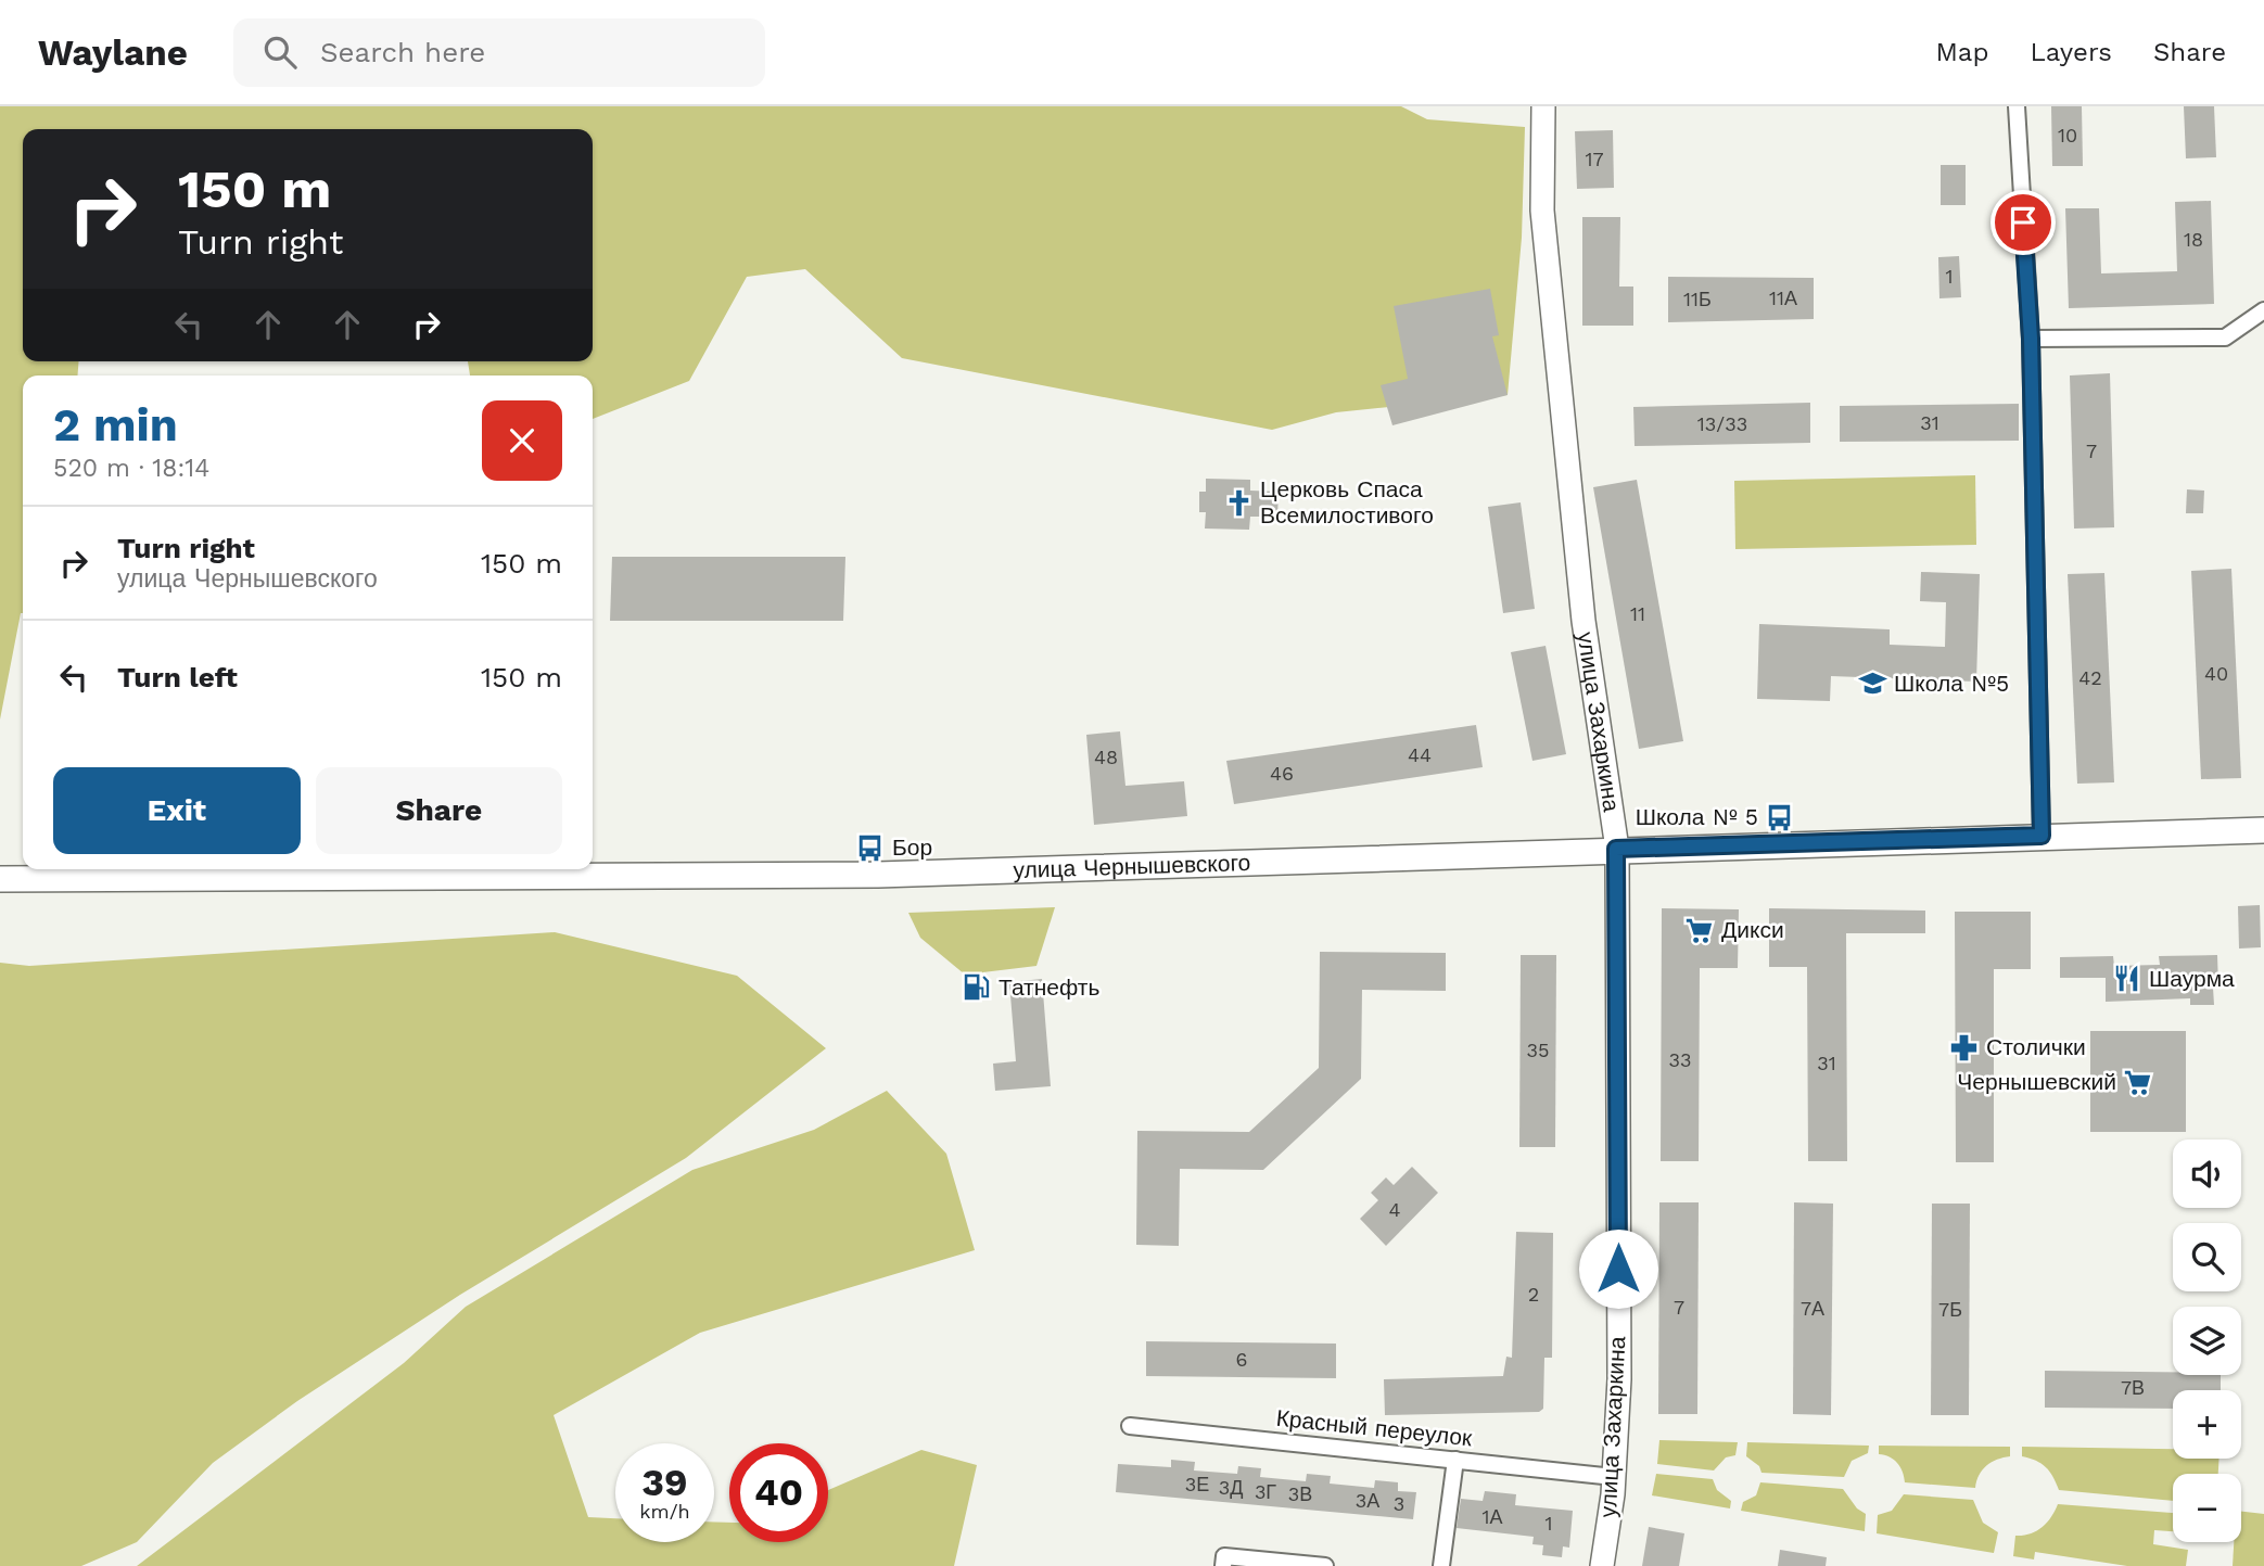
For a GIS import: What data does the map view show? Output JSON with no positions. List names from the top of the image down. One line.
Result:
{"streets":{"main road":["улица Чернышевского"],"street":["улица Захаркина","Красный переулок"]},"crossings":[["улица Захаркина","улица Чернышевского"],["улица Захаркина","Красный переулок"]],"places":{"church":["Церковь Спаса Всемилостивого"],"school or university":["Школа №5"],"bus stop":["Школа № 5","Бор"],"supermarket":["Дикси","Чернышевский"],"restaurant":["Шаурма"],"fuel station":["Татнефть"],"pharmacy":["Столички"]},"house_numbers":["10","17","18","1","11А","11Б","31","13/33","7","11","40","42","44","48","46","35","33","31","4","2","7","7А","7Б","6","7В","3Е","3Д","3Г","3В","3А","3","1А","1"],"page":{"header":"Waylane","search":"Search here","nav":["Map","Layers","Share"],"turn":["150 m","Turn right"],"heading":["2 min","520 m · 18:14"],"list":[{"name":"Turn right","note":"улица Чернышевского","value":"150 m"},{"name":"Turn left","value":"150 m"}],"buttons":["Exit","Share"],"map_buttons":["+","−"],"speed":"39 km/h","limit":"40"}}
